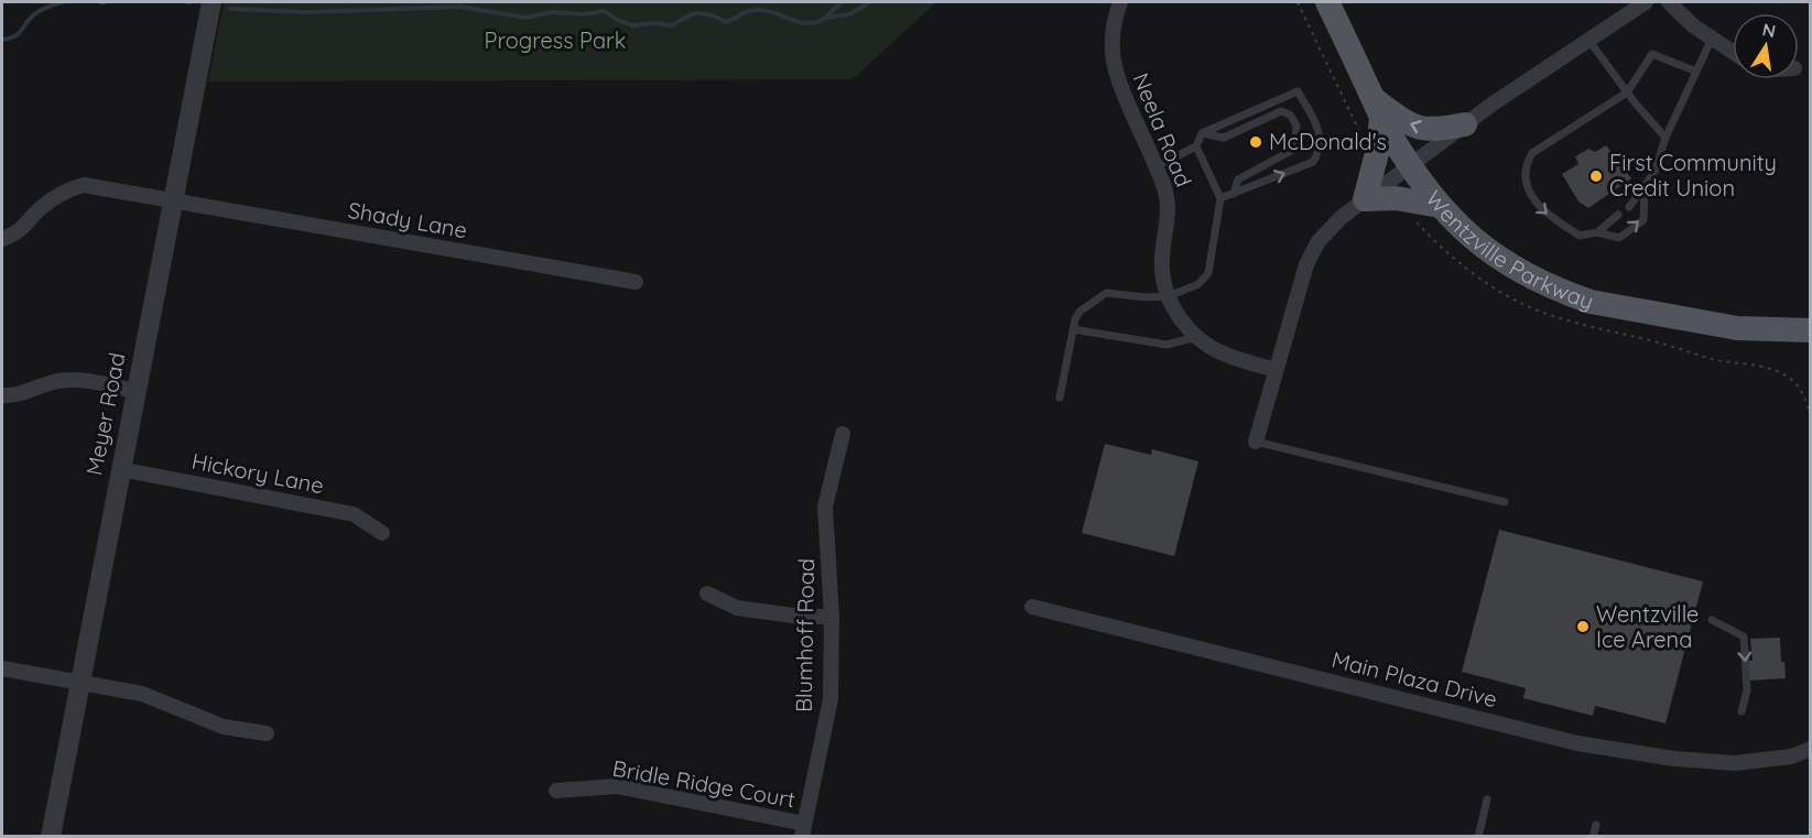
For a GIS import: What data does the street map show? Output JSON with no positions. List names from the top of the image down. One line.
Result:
{"streets":{"main road":["Wentzville Parkway"],"street":["Neela Road","Shady Lane","Meyer Road","Hickory Lane","Blumhoff Road","Main Plaza Drive","Bridle Ridge Court"]},"crossings":[["Shady Lane","Meyer Road"],["Meyer Road","Hickory Lane"],["Blumhoff Road","Bridle Ridge Court"]],"parks":["Progress Park"],"places":["McDonald's","First Community Credit Union","Wentzville Ice Arena"],"north":"top"}
